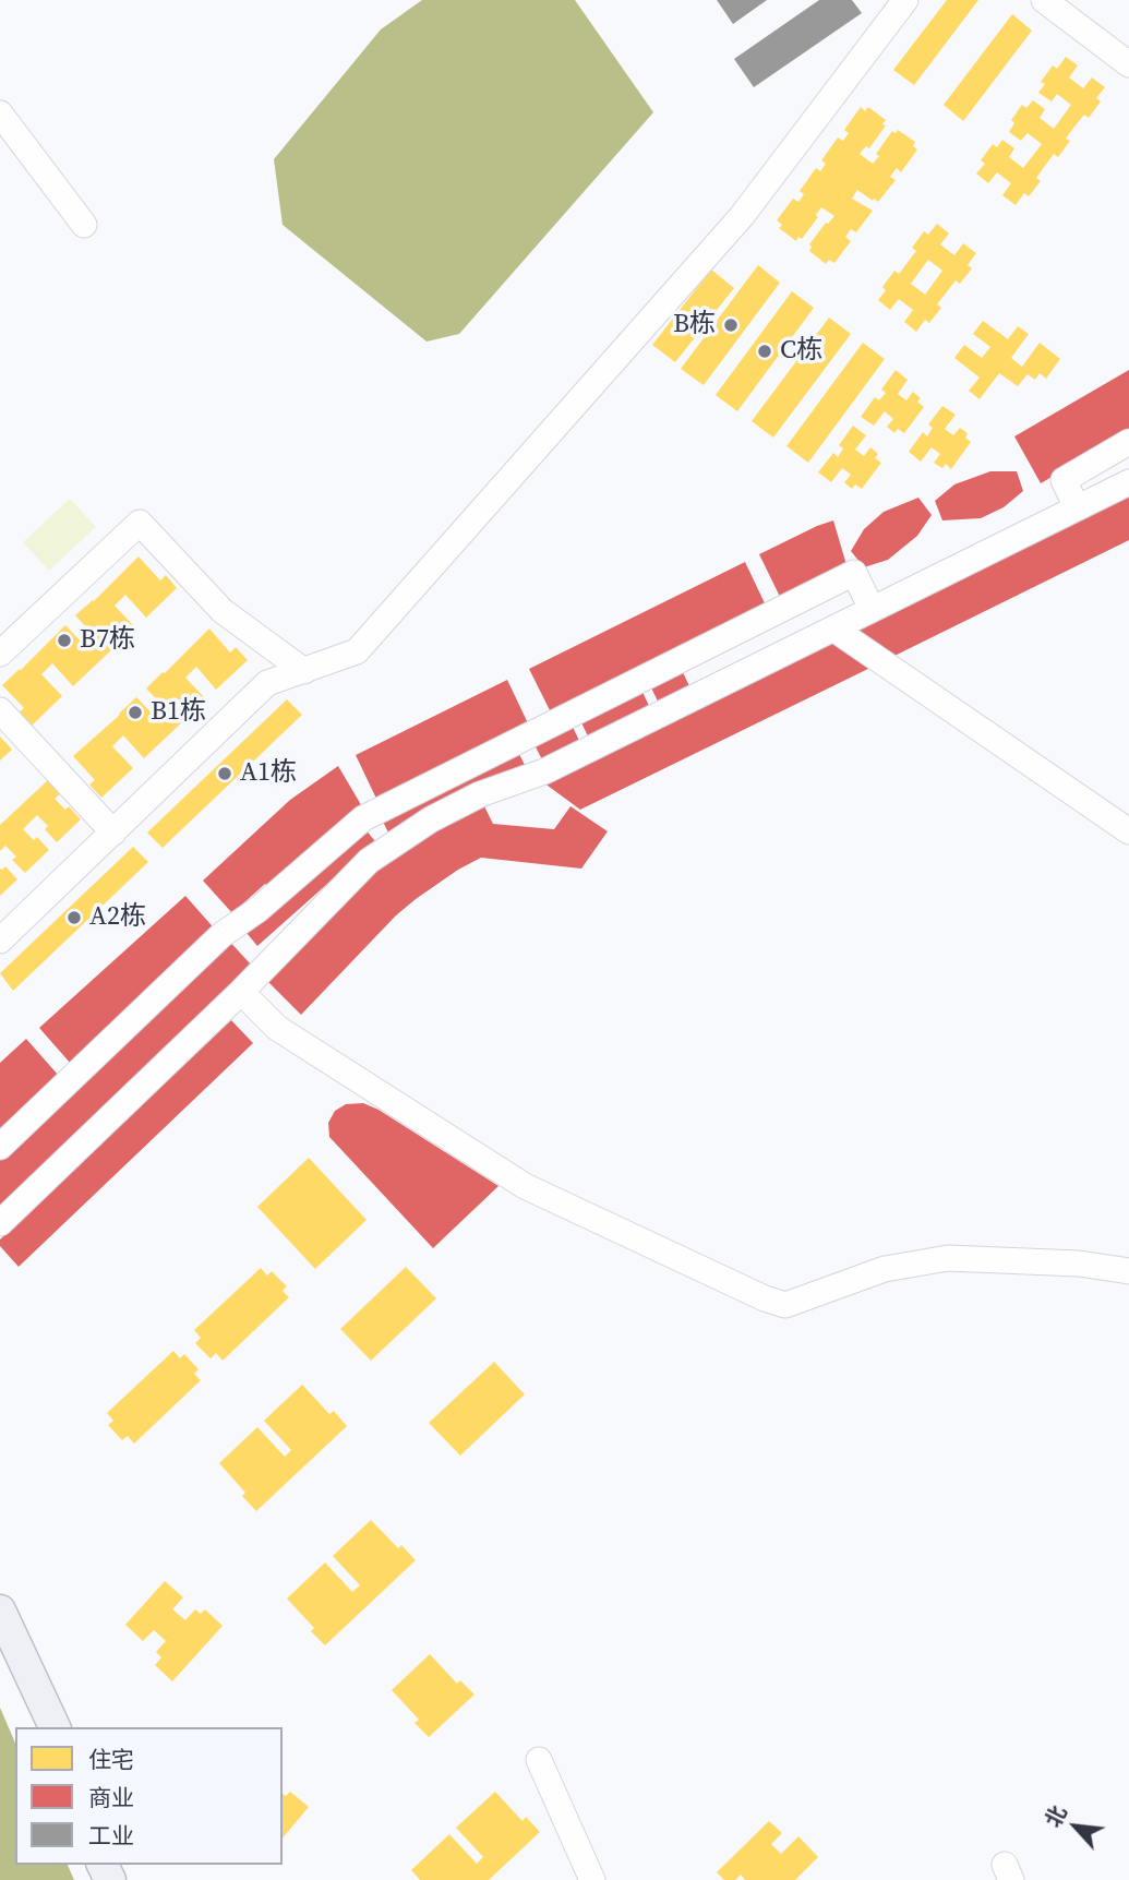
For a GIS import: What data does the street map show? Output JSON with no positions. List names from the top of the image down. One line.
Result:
{"places":["B栋","C栋","B7栋","B1栋","A1栋","A2栋"],"legend":["住宅","商业","工业"],"north":"top left"}
